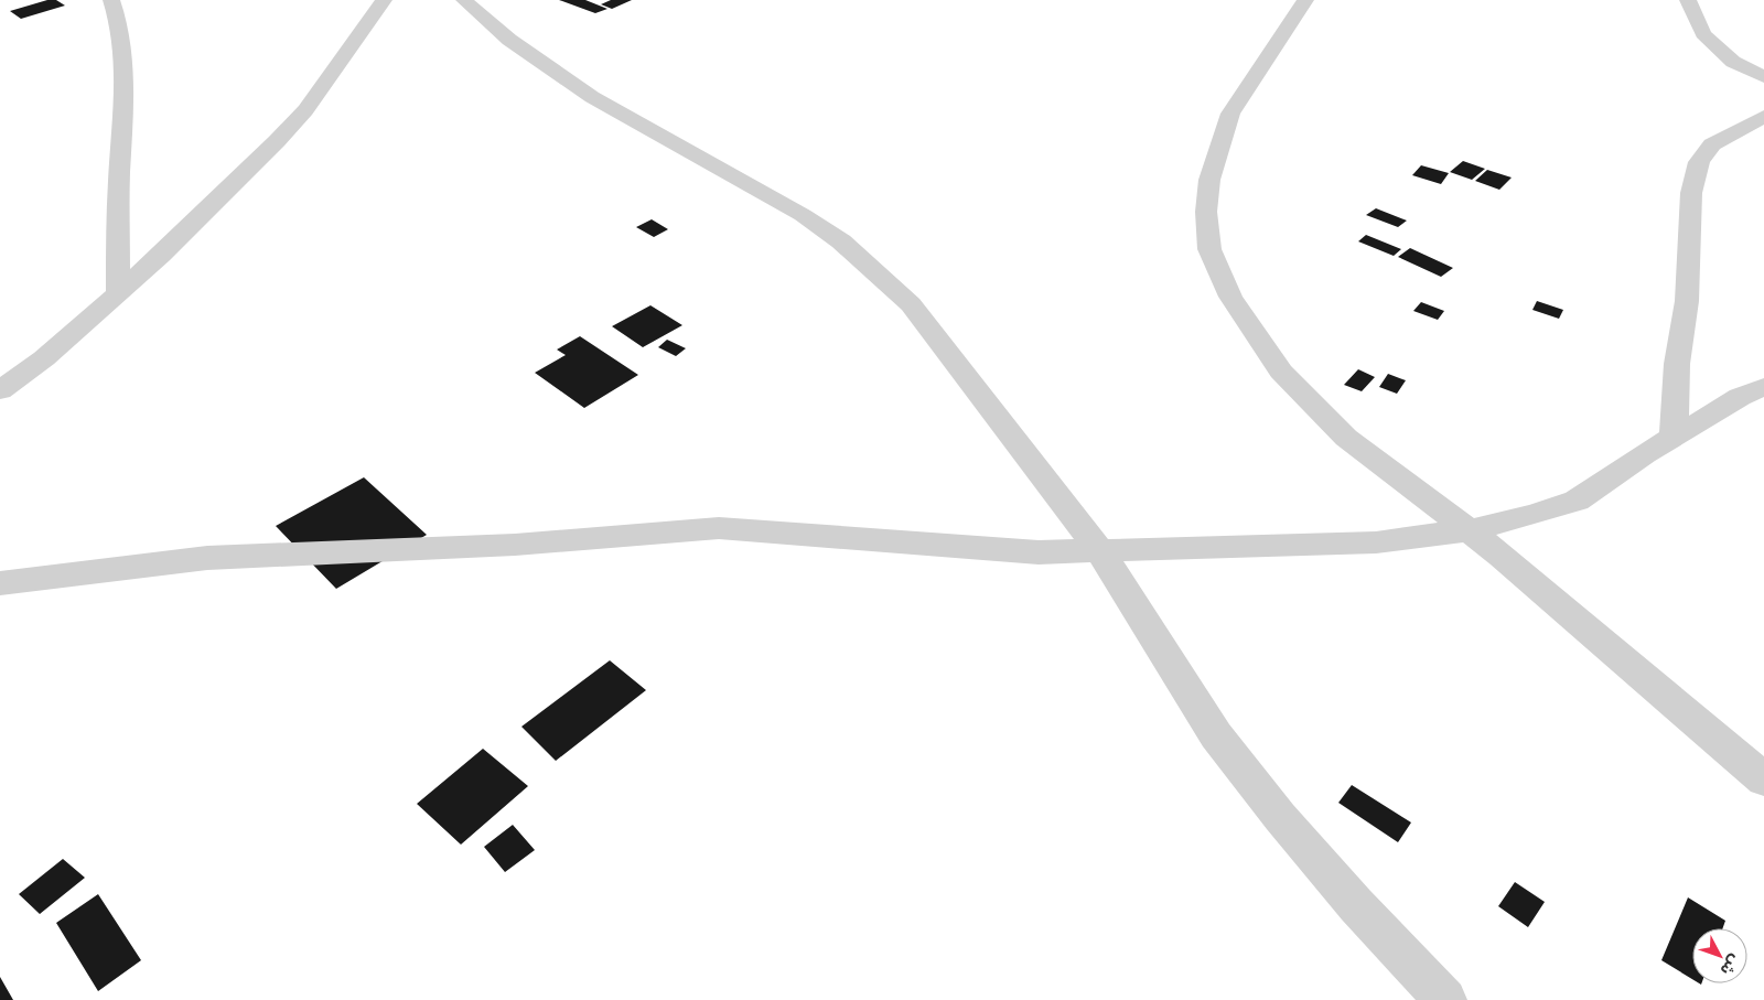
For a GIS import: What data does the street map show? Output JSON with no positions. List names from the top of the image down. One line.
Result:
{"north":"bottom right"}
